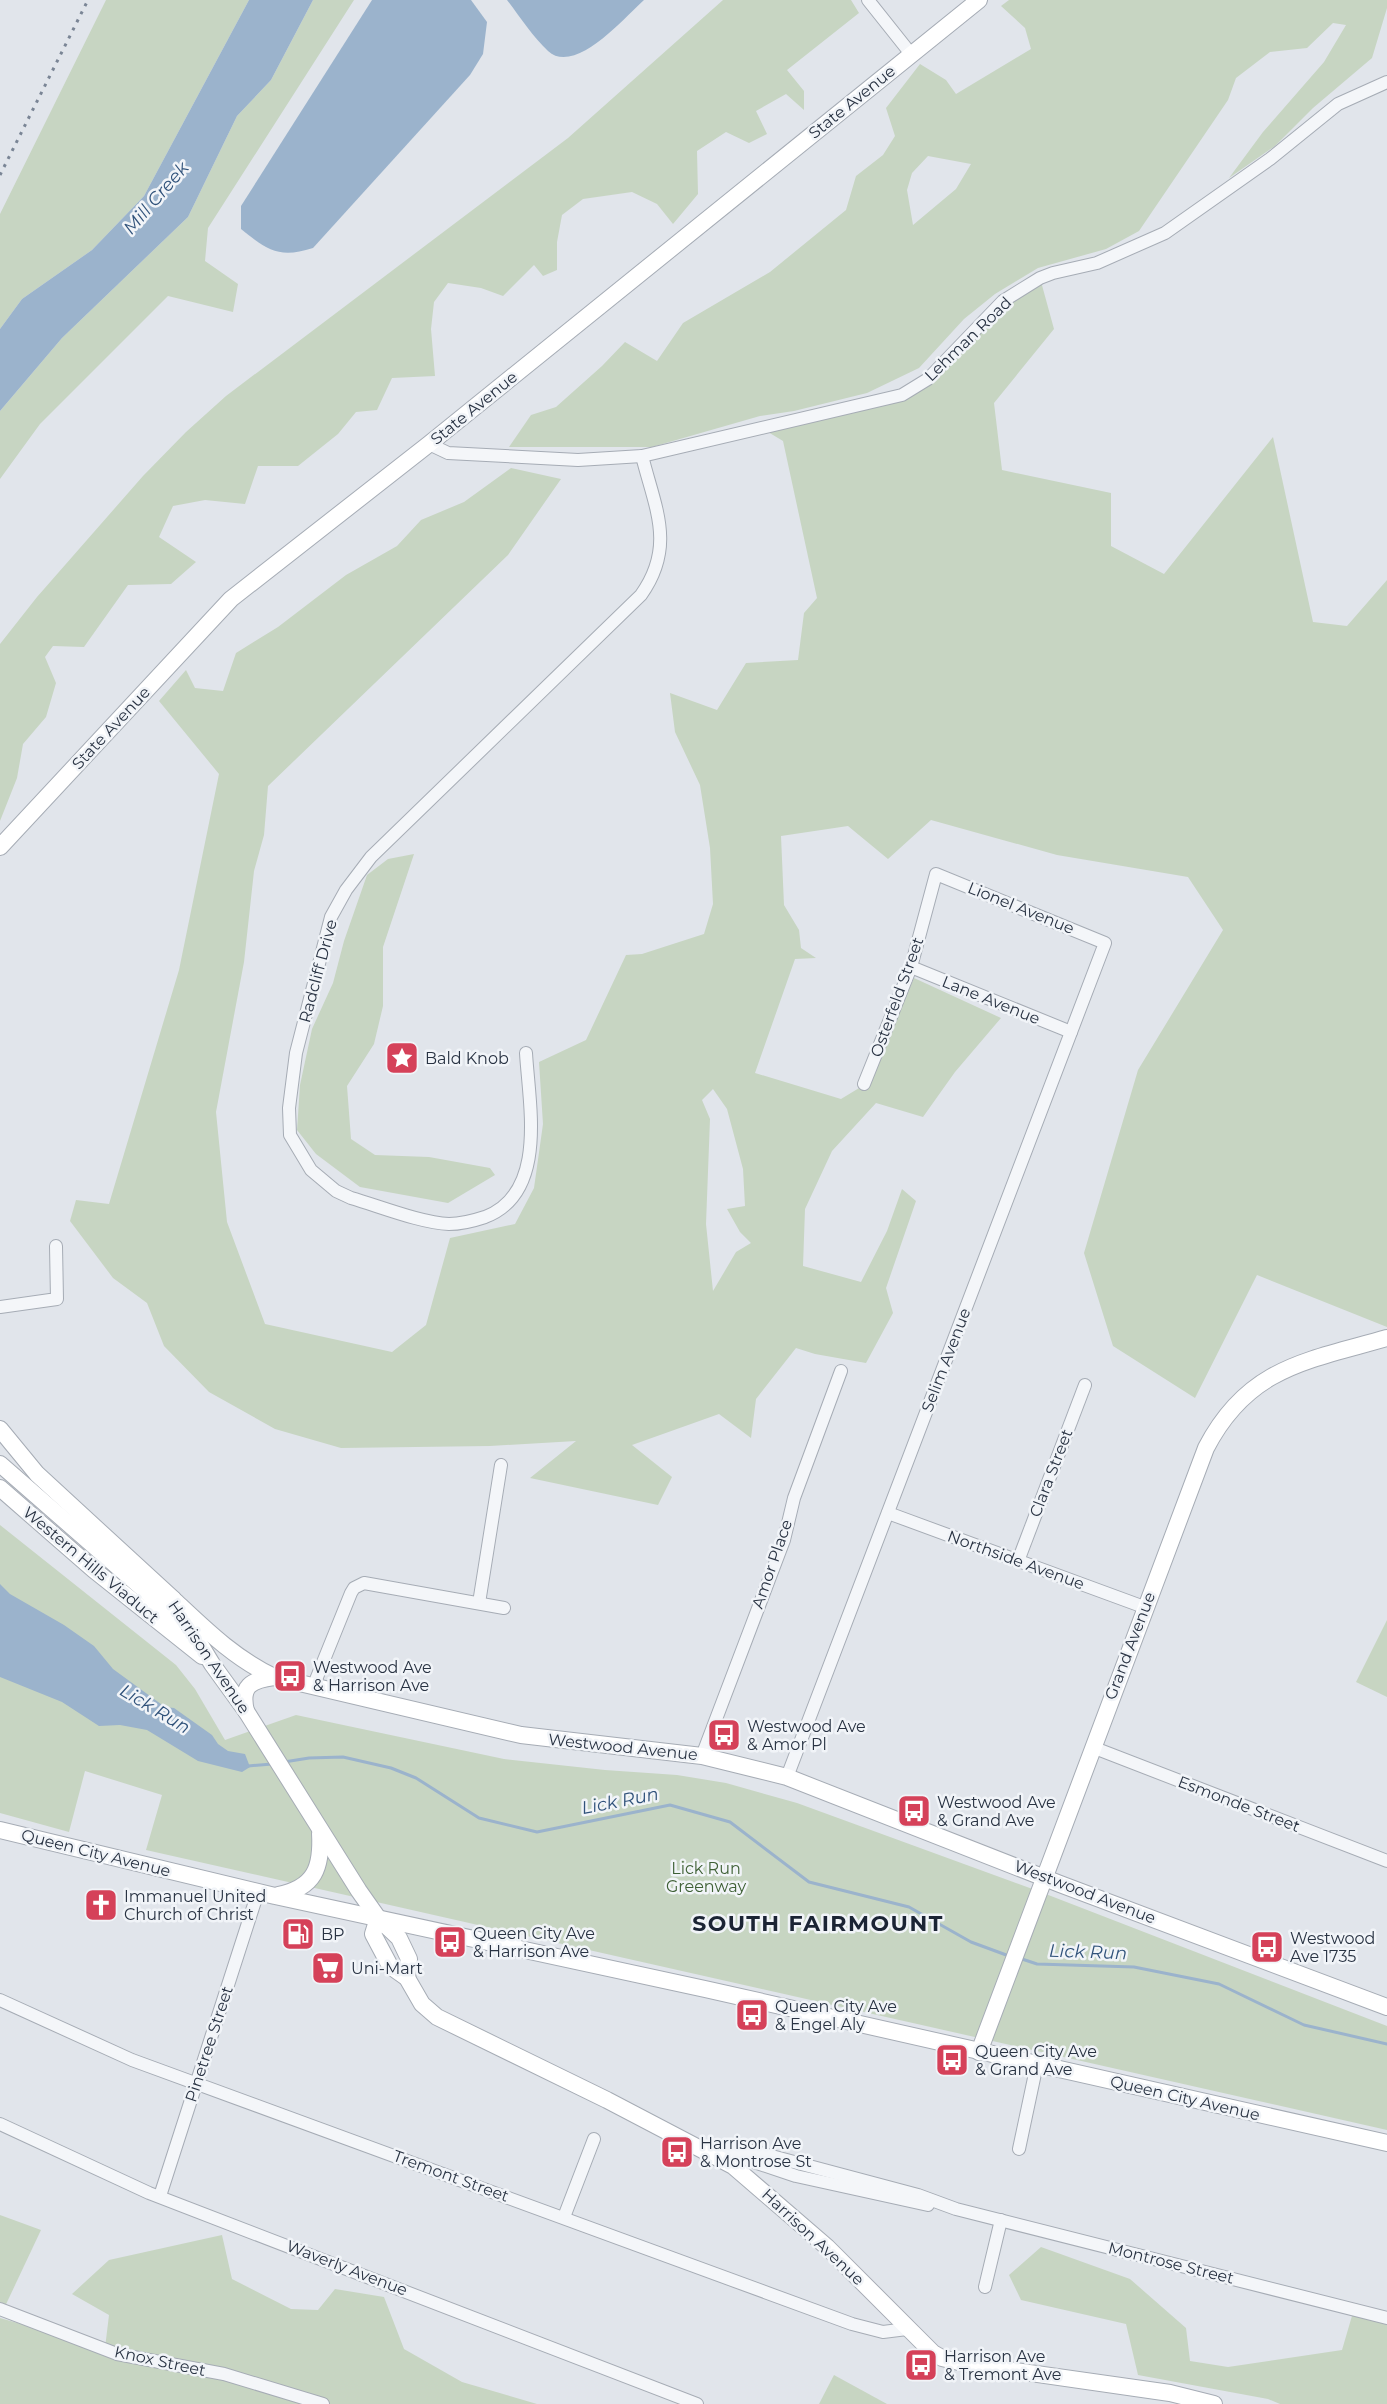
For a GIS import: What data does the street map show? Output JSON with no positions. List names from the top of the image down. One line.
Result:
{"streets":{"main road":["State Avenue","Western Hills Viaduct","Grand Avenue","Harrison Avenue","Westwood Avenue","Queen City Avenue"],"street":["Lehman Road","Lionel Avenue","Radcliff Drive","Osterfeld Street","Lane Avenue","Selim Avenue","Clara Street","Northside Avenue","Amor Place","Esmonde Street","Pinetree Street","Tremont Street","Montrose Street","Waverly Avenue","Knox Street"]},"crossings":[["State Avenue","Lehman Road"],["Lehman Road","Radcliff Drive"],["Lionel Avenue","Osterfeld Street"],["Lionel Avenue","Selim Avenue"],["Osterfeld Street","Lane Avenue"],["Lane Avenue","Selim Avenue"],["Selim Avenue","Northside Avenue"],["Selim Avenue","Westwood Avenue"],["Clara Street","Northside Avenue"],["Northside Avenue","Grand Avenue"],["Amor Place","Westwood Avenue"],["Western Hills Viaduct","Harrison Avenue"],["Grand Avenue","Westwood Avenue"],["Grand Avenue","Esmonde Street"],["Grand Avenue","Queen City Avenue"],["Harrison Avenue","Westwood Avenue"],["Harrison Avenue","Queen City Avenue"],["Harrison Avenue","Tremont Street"],["Harrison Avenue","Montrose Street"],["Queen City Avenue","Pinetree Street"],["Pinetree Street","Tremont Street"],["Pinetree Street","Waverly Avenue"]],"districts":["SOUTH FAIRMOUNT"],"water":["Mill Creek","Lick Run"],"parks":["Lick Run Greenway"],"places":{"place":["Bald Knob"],"bus stop":["Westwood Ave & Harrison Ave","Westwood Ave & Amor Pl","Westwood Ave & Grand Ave","Queen City Ave & Harrison Ave","Westwood Ave 1735","Queen City Ave & Engel Aly","Queen City Ave & Grand Ave","Harrison Ave & Montrose St","Harrison Ave & Tremont Ave"],"church":["Immanuel United Church of Christ"],"fuel station":["BP"],"supermarket":["Uni-Mart"]}}
